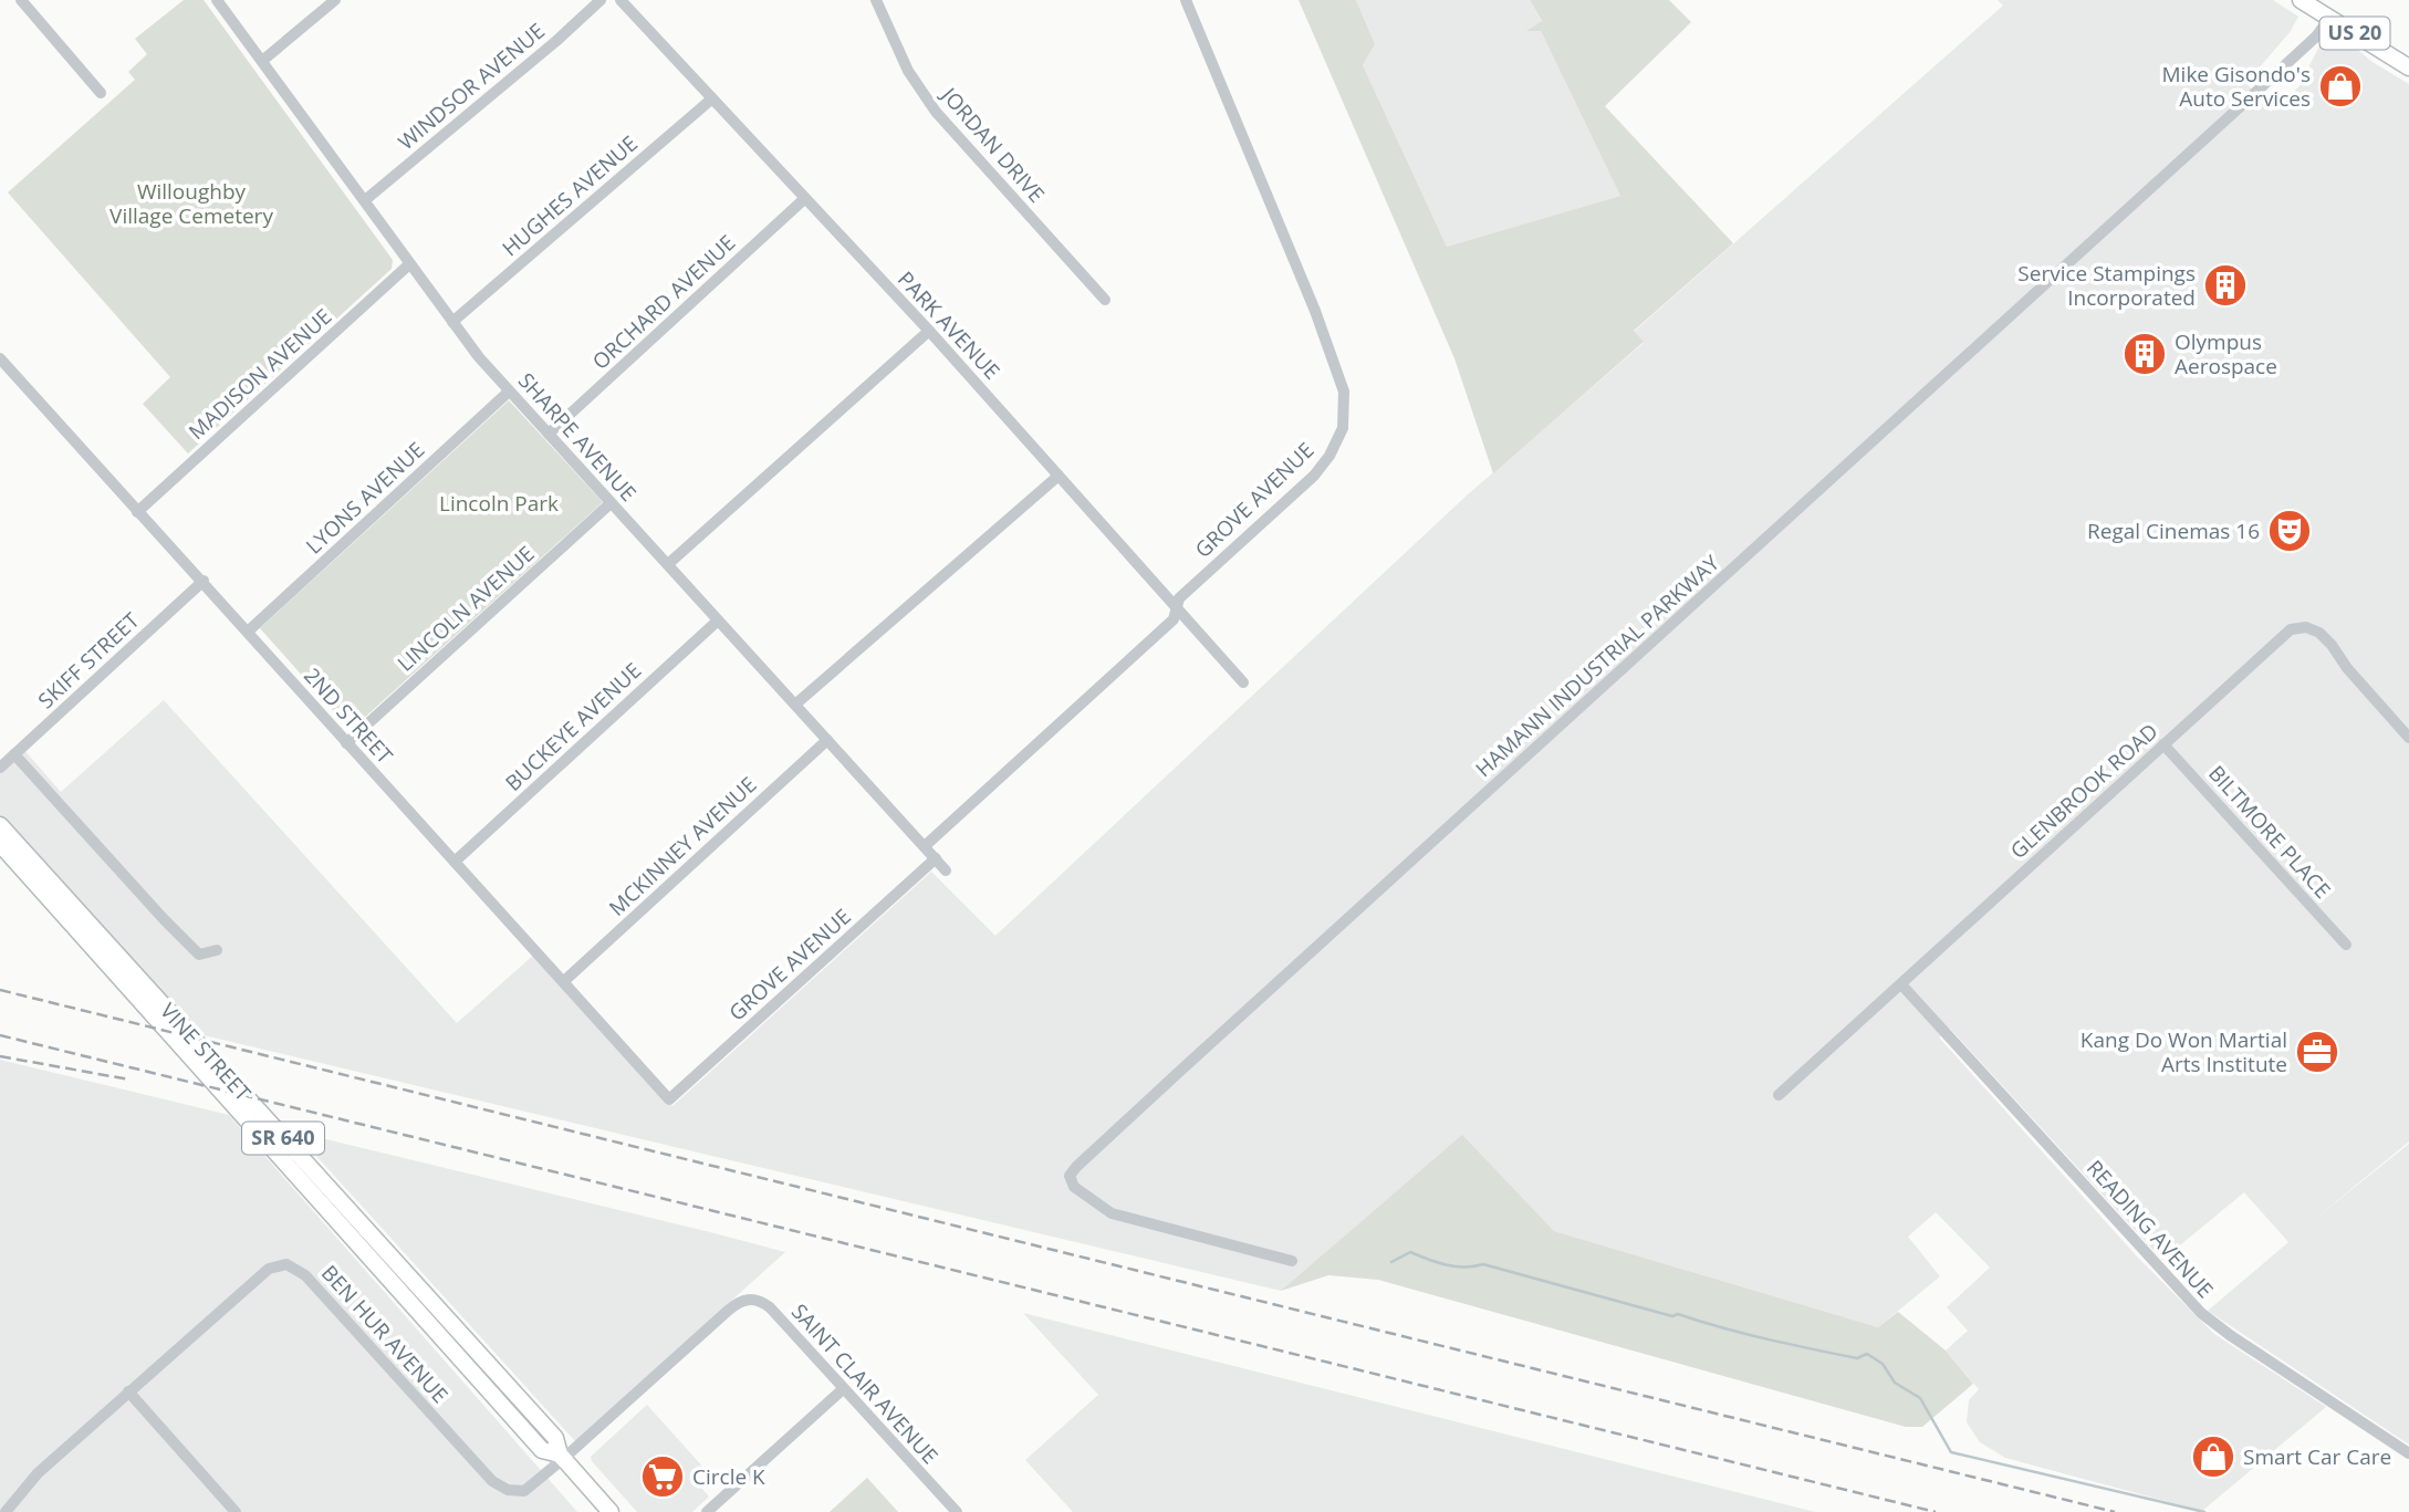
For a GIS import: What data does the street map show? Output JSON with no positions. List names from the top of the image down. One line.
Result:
{"streets":{"main road":["US 20","VINE STREET","SR 640"],"street":["WINDSOR AVENUE","JORDAN DRIVE","HUGHES AVENUE","ORCHARD AVENUE","PARK AVENUE","MADISON AVENUE","SHARPE AVENUE","LYONS AVENUE","GROVE AVENUE","LINCOLN AVENUE","SKIFF STREET","HAMANN INDUSTRIAL PARKWAY","2ND STREET","BUCKEYE AVENUE","GLENBROOK ROAD","BILTMORE PLACE","MCKINNEY AVENUE","READING AVENUE","BEN HUR AVENUE","SAINT CLAIR AVENUE"]},"crossings":[["US 20","HAMANN INDUSTRIAL PARKWAY"],["WINDSOR AVENUE","SHARPE AVENUE"],["HUGHES AVENUE","PARK AVENUE"],["HUGHES AVENUE","SHARPE AVENUE"],["ORCHARD AVENUE","PARK AVENUE"],["ORCHARD AVENUE","SHARPE AVENUE"],["PARK AVENUE","GROVE AVENUE"],["MADISON AVENUE","SHARPE AVENUE"],["MADISON AVENUE","2ND STREET"],["SHARPE AVENUE","LYONS AVENUE"],["SHARPE AVENUE","GROVE AVENUE"],["SHARPE AVENUE","LINCOLN AVENUE"],["SHARPE AVENUE","BUCKEYE AVENUE"],["SHARPE AVENUE","MCKINNEY AVENUE"],["LYONS AVENUE","2ND STREET"],["GROVE AVENUE","2ND STREET"],["LINCOLN AVENUE","2ND STREET"],["SKIFF STREET","2ND STREET"],["2ND STREET","BUCKEYE AVENUE"],["2ND STREET","MCKINNEY AVENUE"],["GLENBROOK ROAD","BILTMORE PLACE"],["GLENBROOK ROAD","READING AVENUE"],["VINE STREET","BEN HUR AVENUE"],["VINE STREET","SAINT CLAIR AVENUE"],["BEN HUR AVENUE","SAINT CLAIR AVENUE"]],"parks":["Willoughby Village Cemetery","Lincoln Park"],"places":{"shop":["Mike Gisondo's Auto Services","Smart Car Care"],"building":["Service Stampings Incorporated","Olympus Aerospace"],"theatre":["Regal Cinemas 16"],"office":["Kang Do Won Martial Arts Institute"],"supermarket":["Circle K"]}}
